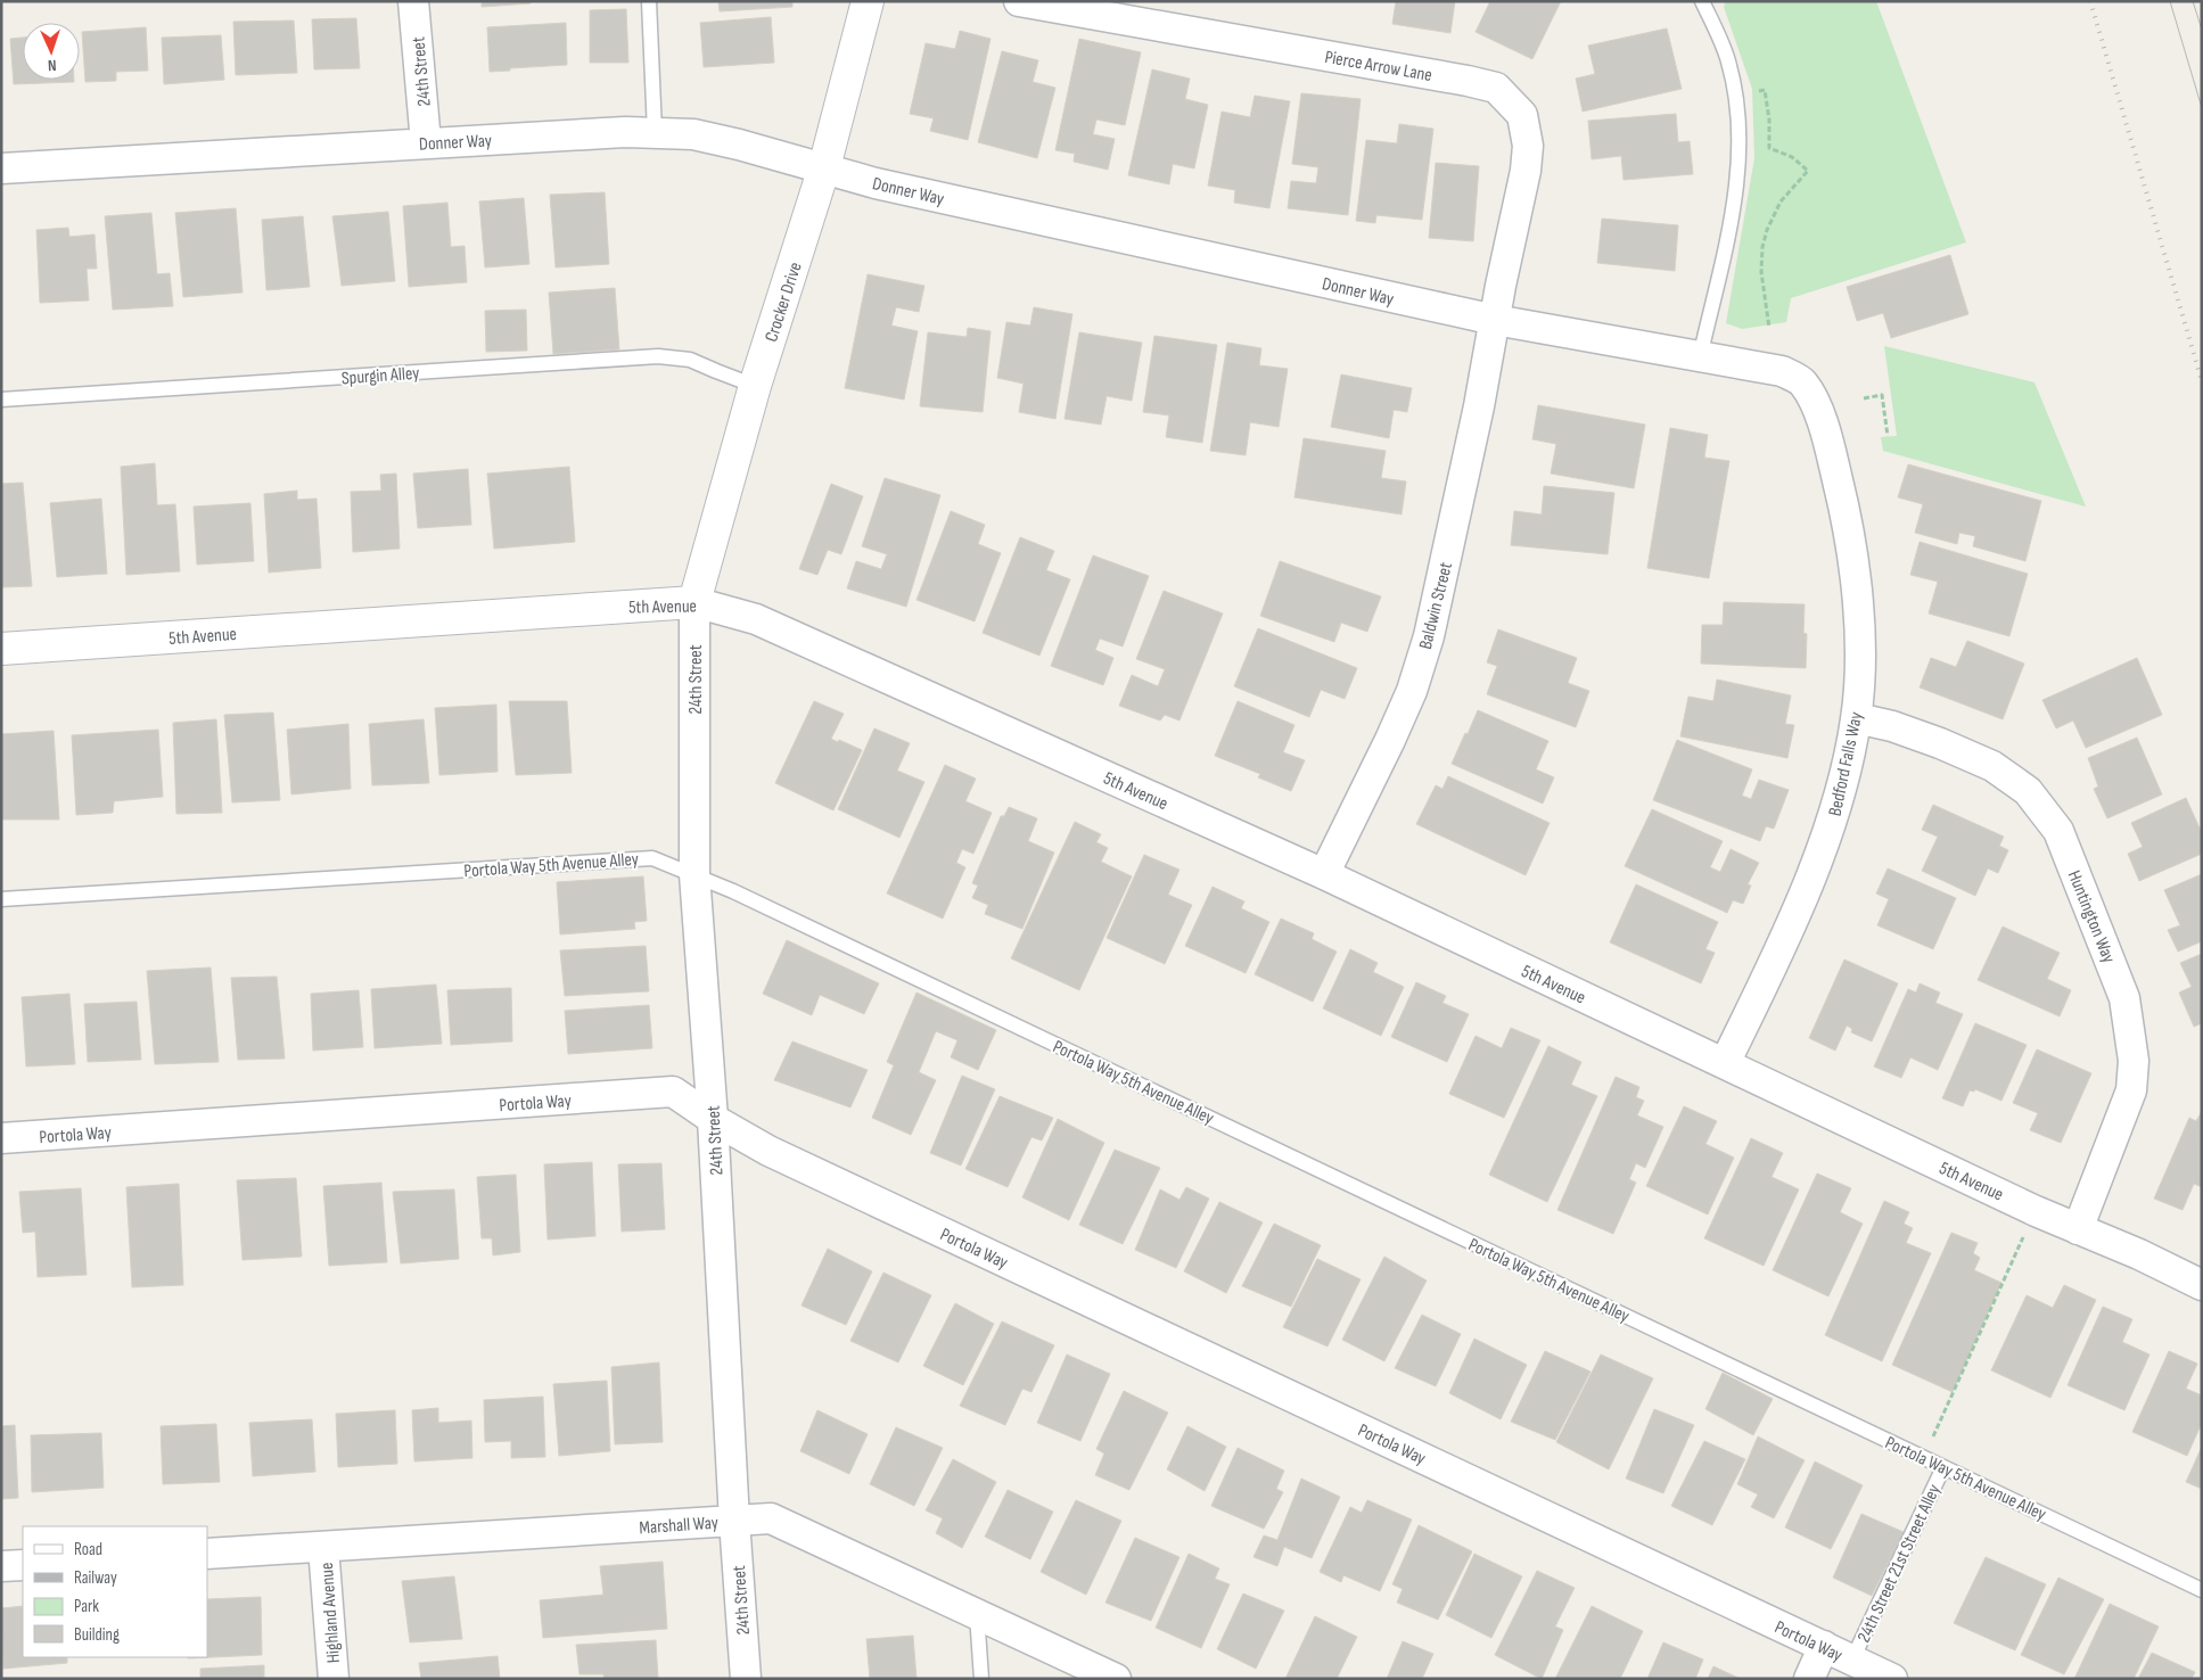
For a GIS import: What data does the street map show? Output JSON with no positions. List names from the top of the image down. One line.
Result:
{"streets":{"street":["Pierce Arrow Lane","24th Street","Donner Way","Crocker Drive","5th Avenue","Baldwin Street","Bedford Falls Way","Huntington Way","Portola Way","Marshall Way","Highland Avenue"],"lane":["Spurgin Alley","Portola Way 5th Avenue Alley","24th Street 21st Street Alley"]},"crossings":[["Pierce Arrow Lane","Donner Way"],["Pierce Arrow Lane","Baldwin Street"],["24th Street","Donner Way"],["24th Street","Crocker Drive"],["24th Street","5th Avenue"],["24th Street","Portola Way 5th Avenue Alley"],["24th Street","Portola Way"],["24th Street","Marshall Way"],["Donner Way","Crocker Drive"],["Donner Way","Baldwin Street"],["Donner Way","Bedford Falls Way"],["Crocker Drive","Spurgin Alley"],["Crocker Drive","5th Avenue"],["5th Avenue","Baldwin Street"],["5th Avenue","Bedford Falls Way"],["5th Avenue","Huntington Way"],["Bedford Falls Way","Huntington Way"],["Portola Way 5th Avenue Alley","24th Street 21st Street Alley"],["Portola Way","24th Street 21st Street Alley"],["Marshall Way","Highland Avenue"]],"legend":["Road","Railway","Park","Building"],"north":"bottom"}
